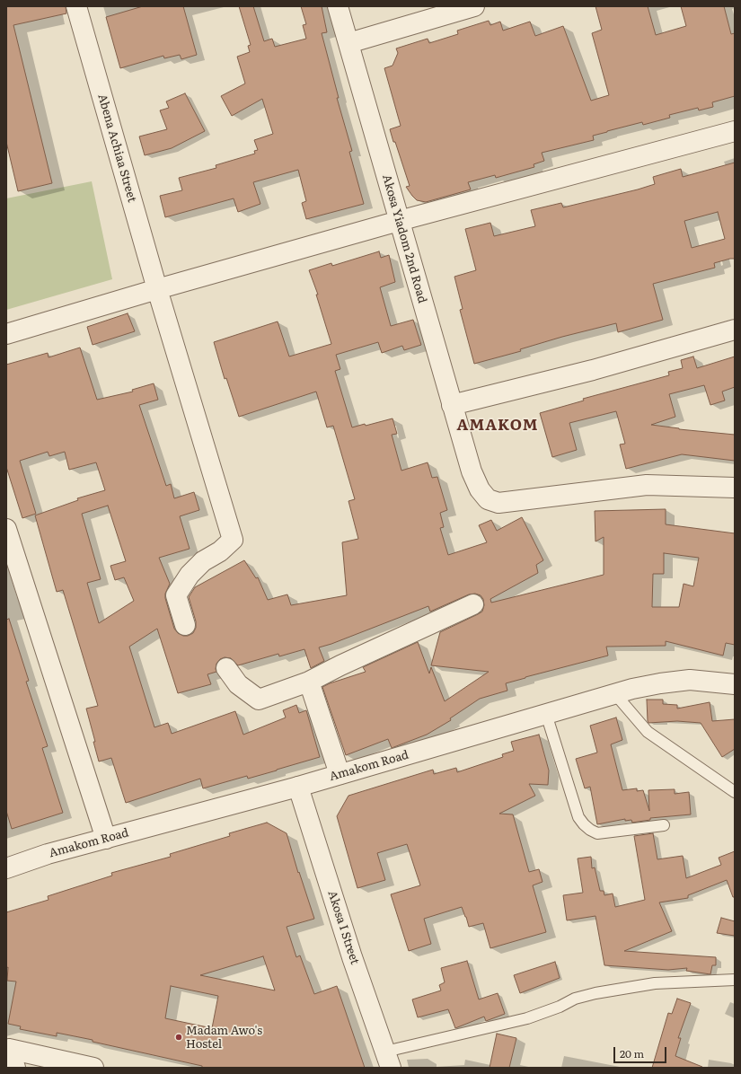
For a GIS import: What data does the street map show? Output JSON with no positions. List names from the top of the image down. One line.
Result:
{"streets":{"street":["Abena Achiaa Street","Akosa Yiadom 2nd Road","Amakom Road","Akosa I Street"]},"crossings":[["Amakom Road","Akosa I Street"]],"districts":["AMAKOM"],"places":["Madam Awo's Hostel"],"scale_bar":"20 m"}
